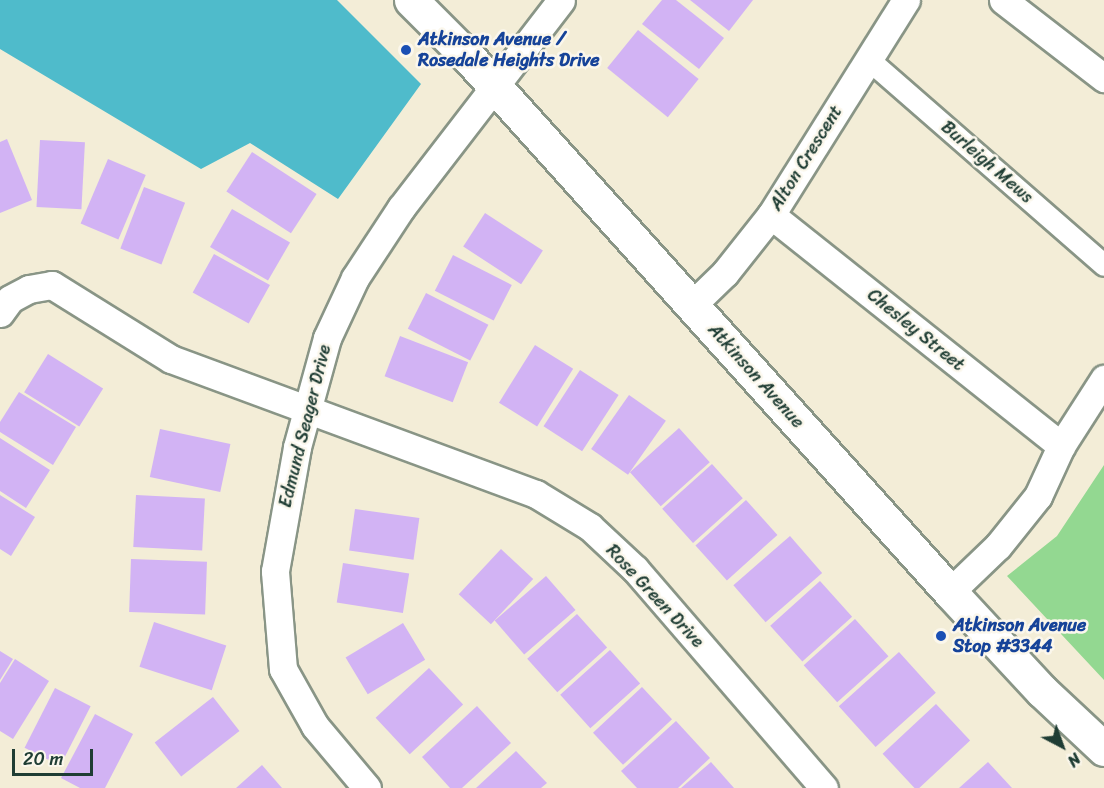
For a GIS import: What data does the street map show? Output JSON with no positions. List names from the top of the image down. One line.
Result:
{"streets":{"street":["Alton Crescent","Burleigh Mews","Chesley Street","Atkinson Avenue","Edmund Seager Drive","Rose Green Drive"]},"crossings":[["Alton Crescent","Burleigh Mews"],["Alton Crescent","Chesley Street"],["Alton Crescent","Atkinson Avenue"],["Atkinson Avenue","Edmund Seager Drive"],["Edmund Seager Drive","Rose Green Drive"]],"places":["Atkinson Avenue / Rosedale Heights Drive","Atkinson Avenue Stop #3344"],"scale_bar":"20 m","north":"bottom right"}
